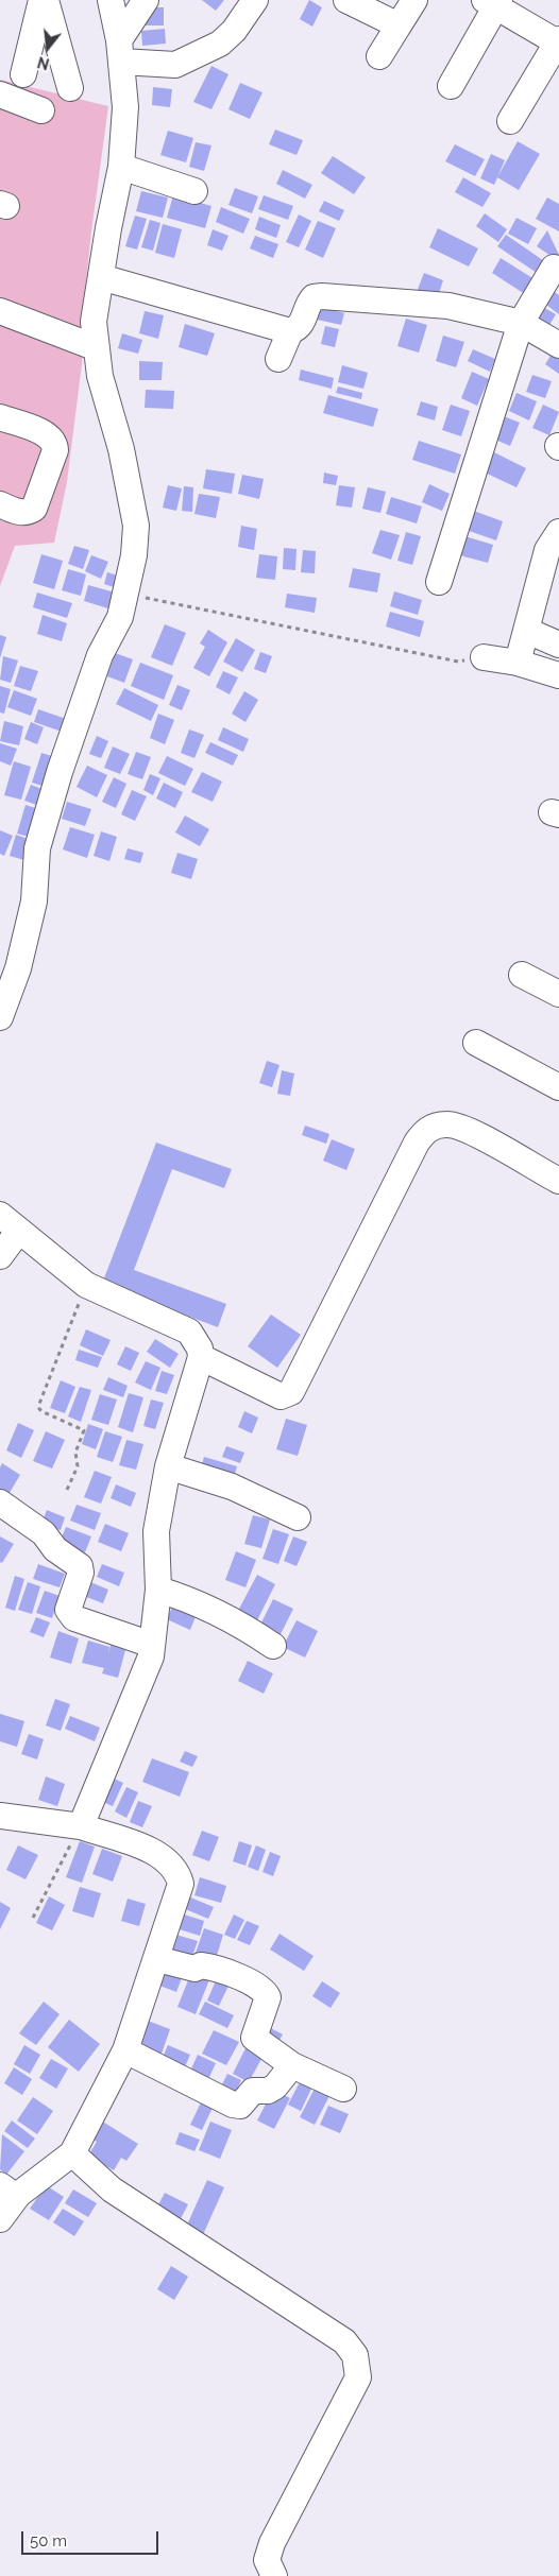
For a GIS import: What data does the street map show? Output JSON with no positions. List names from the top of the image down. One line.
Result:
{"scale_bar":"50 m","north":"bottom"}
